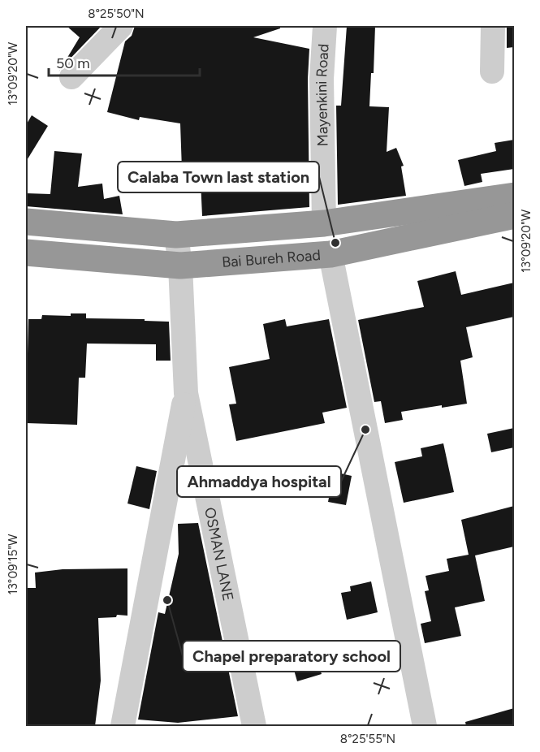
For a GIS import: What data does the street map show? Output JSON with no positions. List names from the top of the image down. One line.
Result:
{"streets":{"highway":["Bai Bureh Road"],"street":["Mayenkini Road","OSMAN LANE"]},"crossings":[["Mayenkini Road","Bai Bureh Road"],["Bai Bureh Road","OSMAN LANE"]],"places":["Calaba Town last station","Ahmaddya hospital","Chapel preparatory school"],"scale_bar":"50 m","coordinates":["8°25'50\"N","13°09'20\"W","13°09'15\"W","8°25'55\"N"]}
